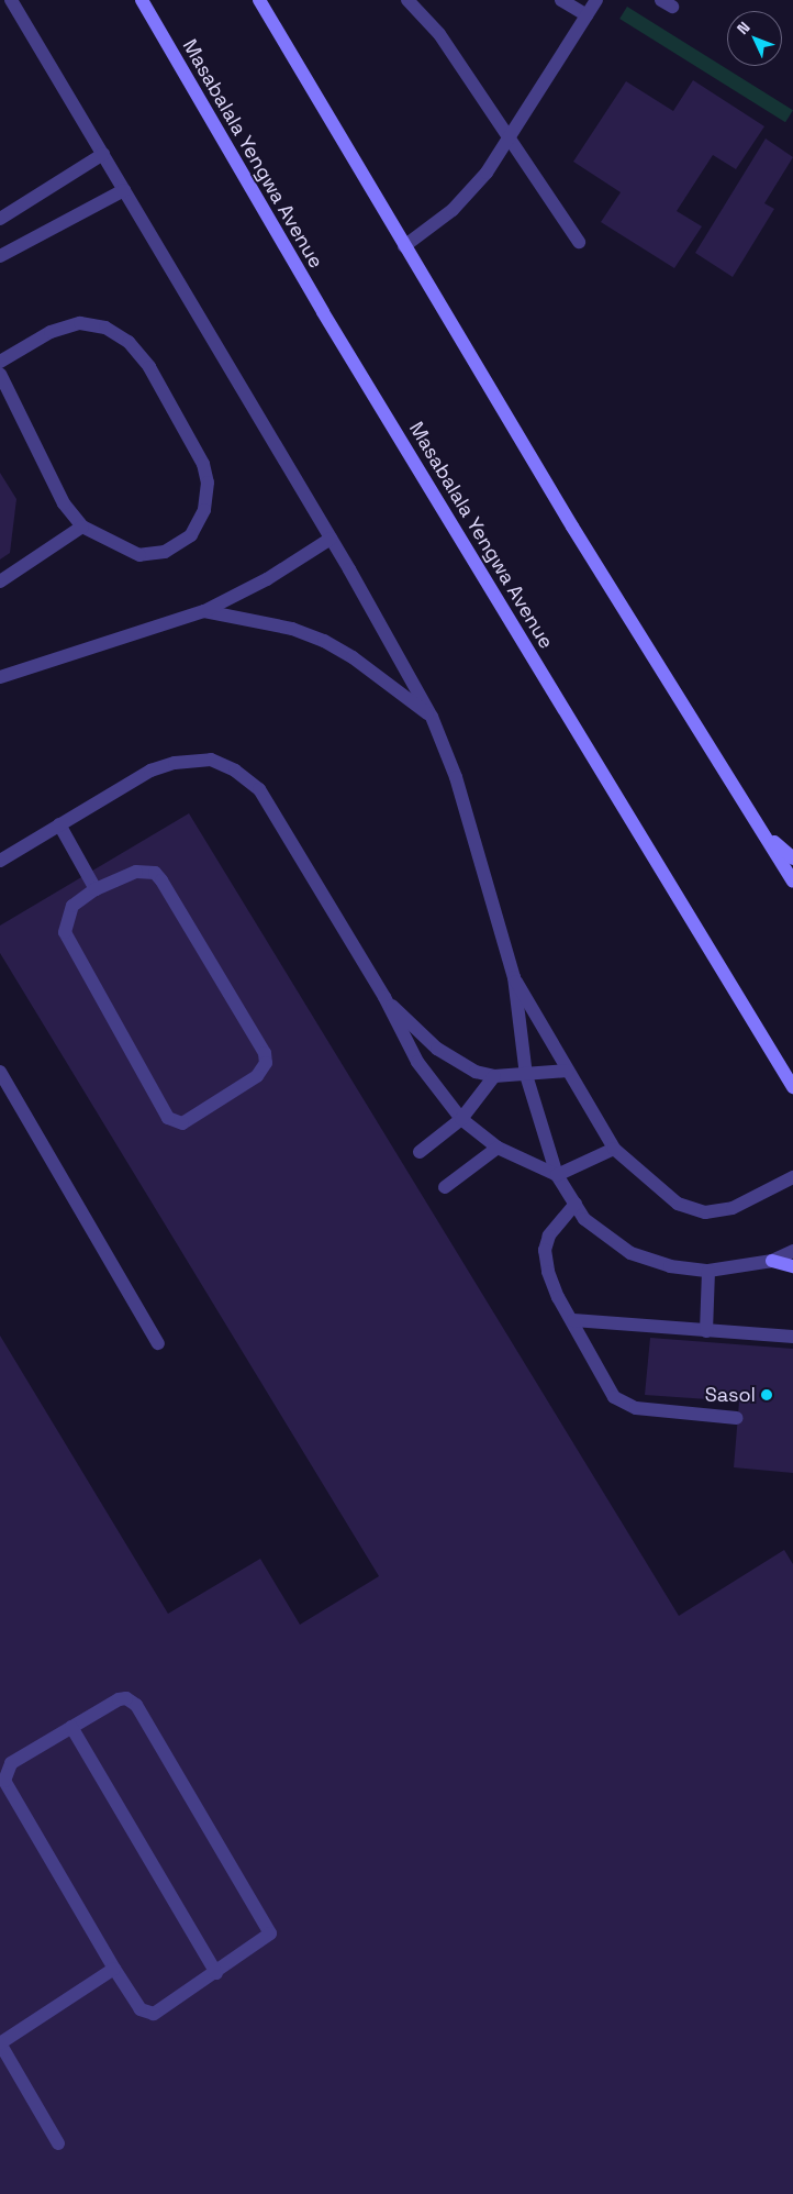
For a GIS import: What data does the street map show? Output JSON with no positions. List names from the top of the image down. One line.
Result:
{"streets":{"main road":["Masabalala Yengwa Avenue"]},"places":["Sasol"],"north":"top left"}
